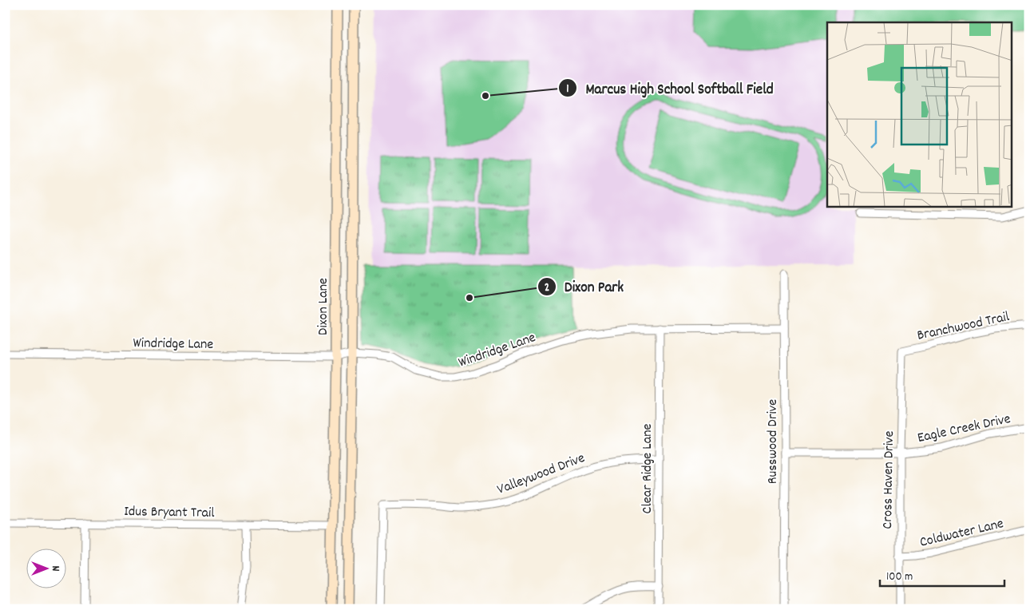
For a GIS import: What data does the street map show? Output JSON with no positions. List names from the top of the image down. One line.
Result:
{"streets":{"main road":["Dixon Lane"],"street":["Branchwood Trail","Windridge Lane","Eagle Creek Drive","Russwood Drive","Clear Ridge Lane","Valleywood Drive","Cross Haven Drive","Idus Bryant Trail","Coldwater Lane"]},"crossings":[["Dixon Lane","Windridge Lane"],["Dixon Lane","Idus Bryant Trail"],["Branchwood Trail","Cross Haven Drive"],["Windridge Lane","Russwood Drive"],["Windridge Lane","Clear Ridge Lane"],["Eagle Creek Drive","Russwood Drive"],["Eagle Creek Drive","Cross Haven Drive"],["Clear Ridge Lane","Valleywood Drive"],["Cross Haven Drive","Coldwater Lane"]],"places":["Marcus High School Softball Field","Dixon Park"],"scale_bar":"100 m","north":"right"}
